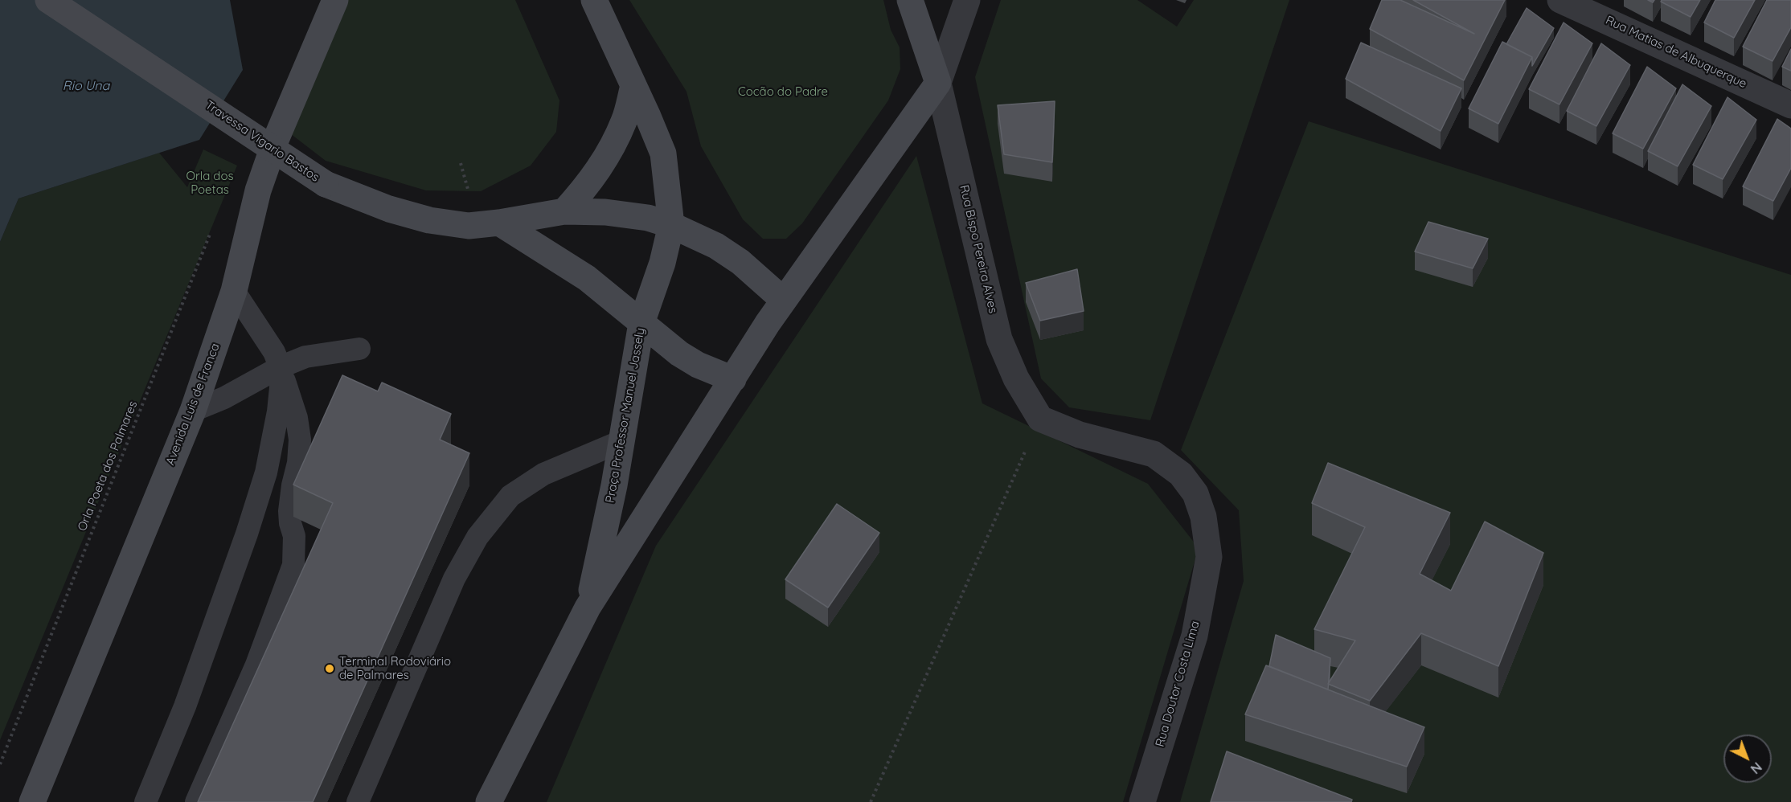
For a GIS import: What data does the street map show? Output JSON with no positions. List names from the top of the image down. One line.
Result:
{"streets":{"main road":["Travessa Vigario Bastos","Rua Bispo Pereira Alves","Avenida Luis de Franca","Praça Professor Manuel Jassely"],"street":["Rua Matias de Albuquerque","Rua Doutor Costa Lima"],"path":["Orla Poeta dos Palmares"]},"crossings":[["Rua Bispo Pereira Alves","Rua Doutor Costa Lima"]],"water":["Rio Una"],"parks":["Cocão do Padre","Orla dos Poetas"],"places":["Terminal Rodoviário de Palmares"],"north":"bottom right"}
